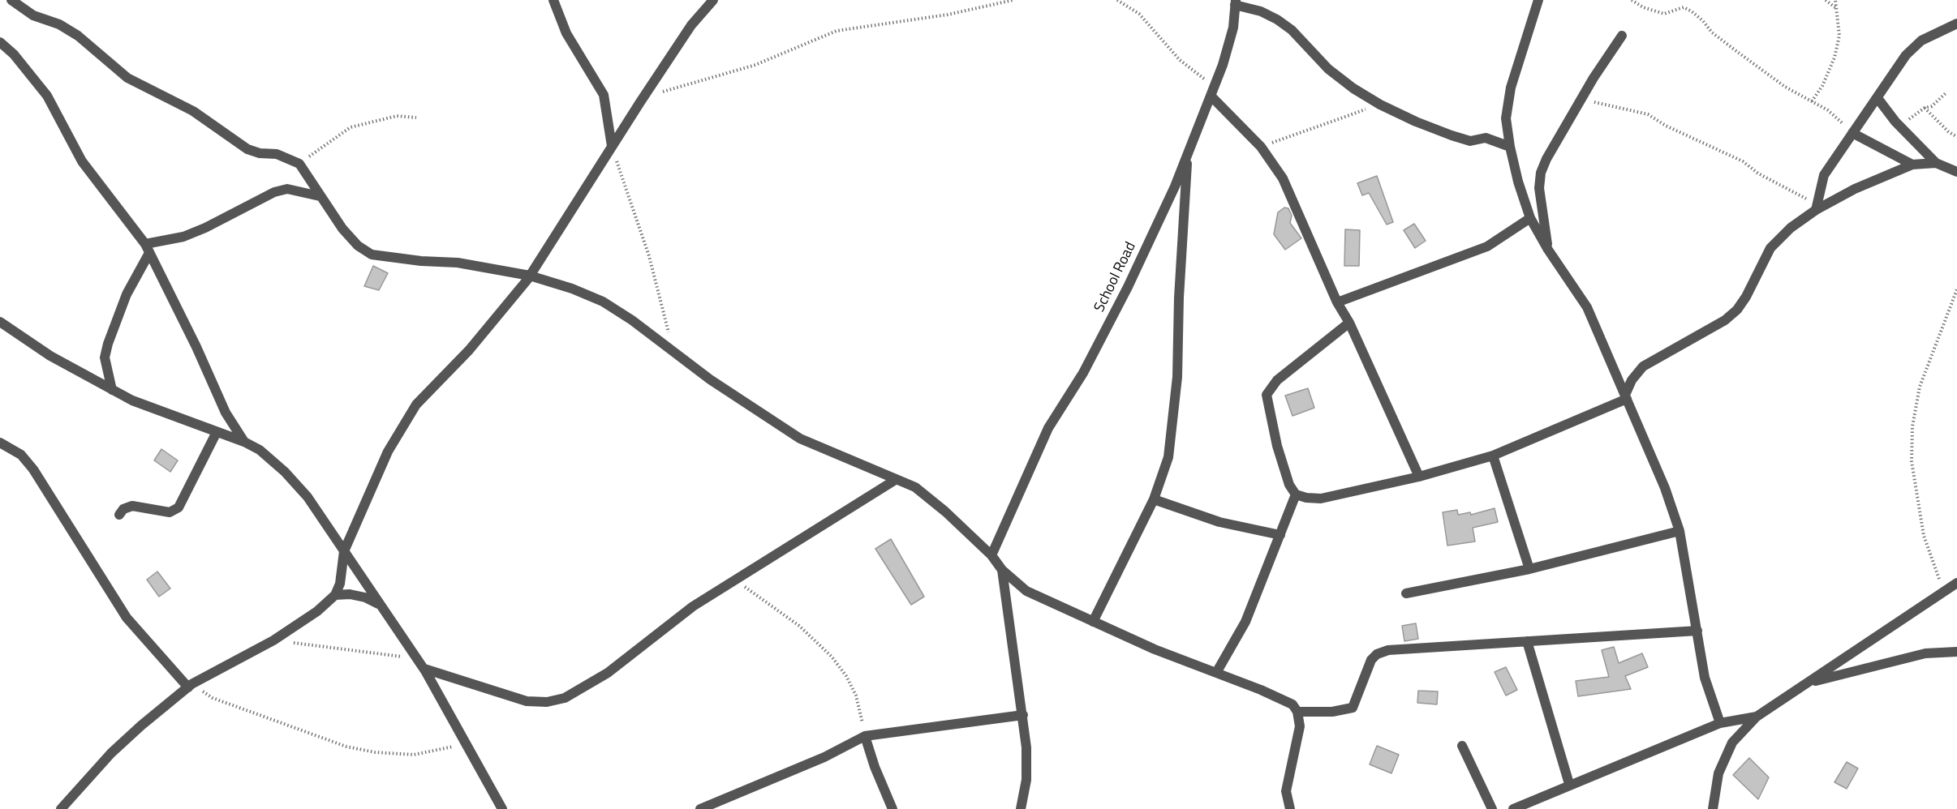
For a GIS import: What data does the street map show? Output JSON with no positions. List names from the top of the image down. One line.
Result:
{"streets":{"street":["School Road"]}}
